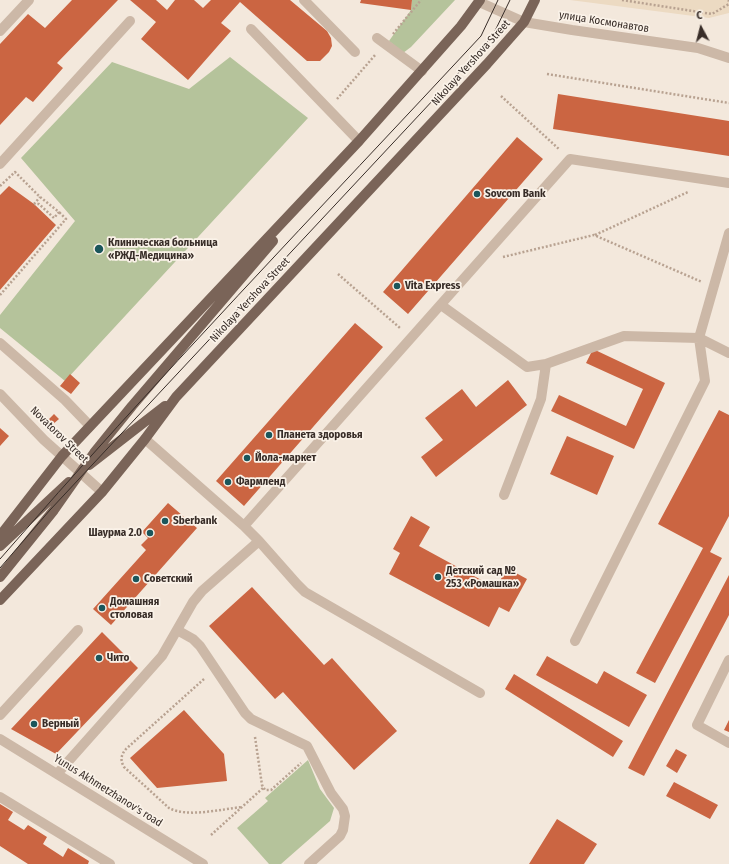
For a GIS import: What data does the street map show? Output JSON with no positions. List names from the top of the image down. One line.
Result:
{"streets":{"main road":["Nikolaya Yershova Street"],"street":["улица Космонавтов","Novatorov Street","Yunus Akhmetzhanov's road"]},"crossings":[["улица Космонавтов","Nikolaya Yershova Street"],["Nikolaya Yershova Street","Novatorov Street"]],"places":["Sovcom Bank","Клиническая больница «РЖД-Медицина»","Vita Express","Планета здоровья","Йола-маркет","Фармленд","Sberbank","Шаурма 2.0","Детский сад № 253 «Ромашка»","Советский","Домашняя столовая","Чито","Верный"],"north":"top"}
